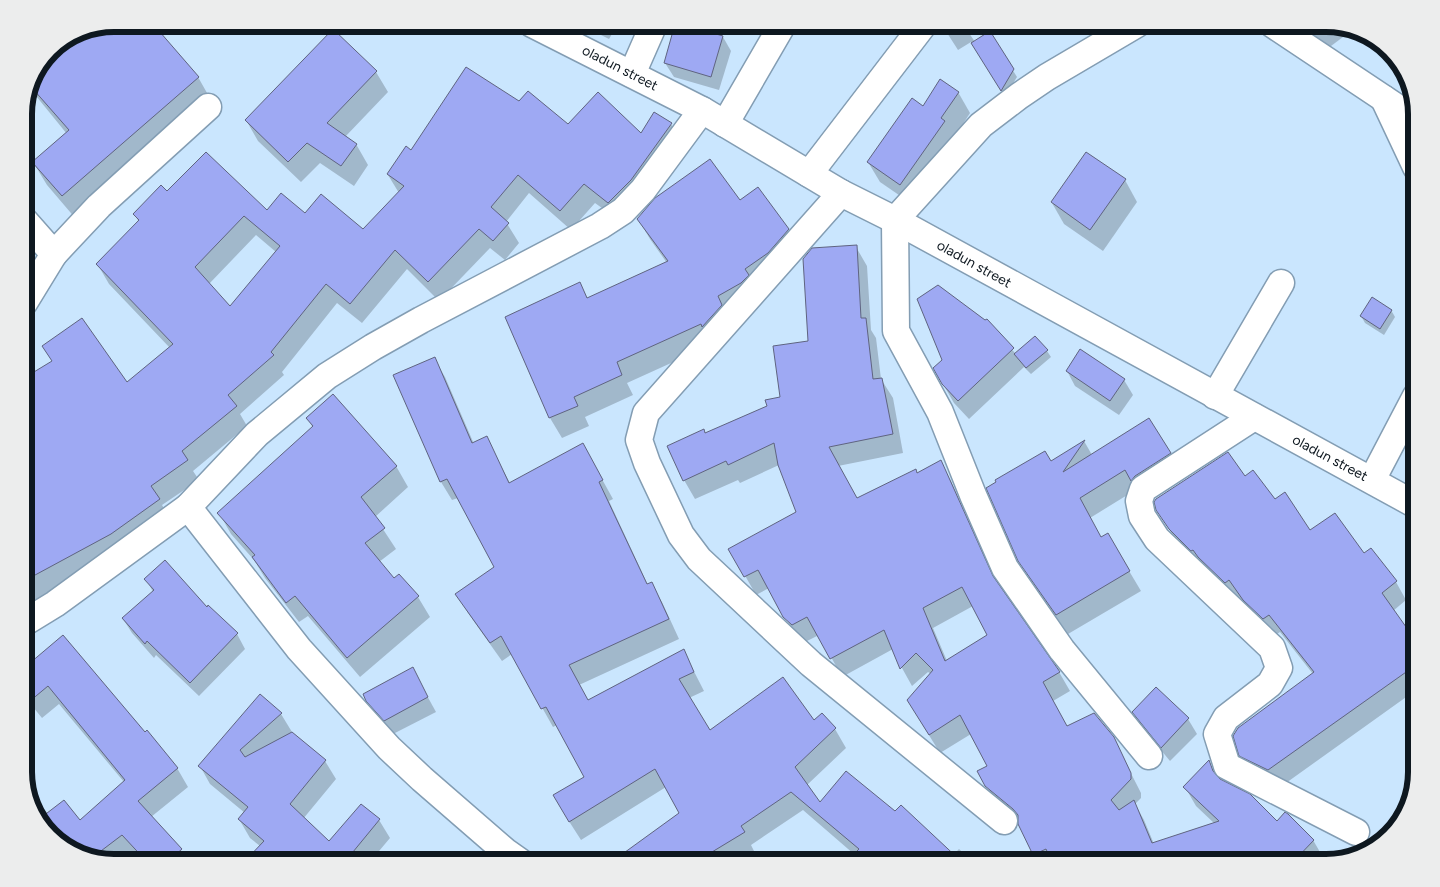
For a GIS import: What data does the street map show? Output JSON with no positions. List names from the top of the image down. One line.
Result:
{"streets":{"street":["oladun street"]}}
